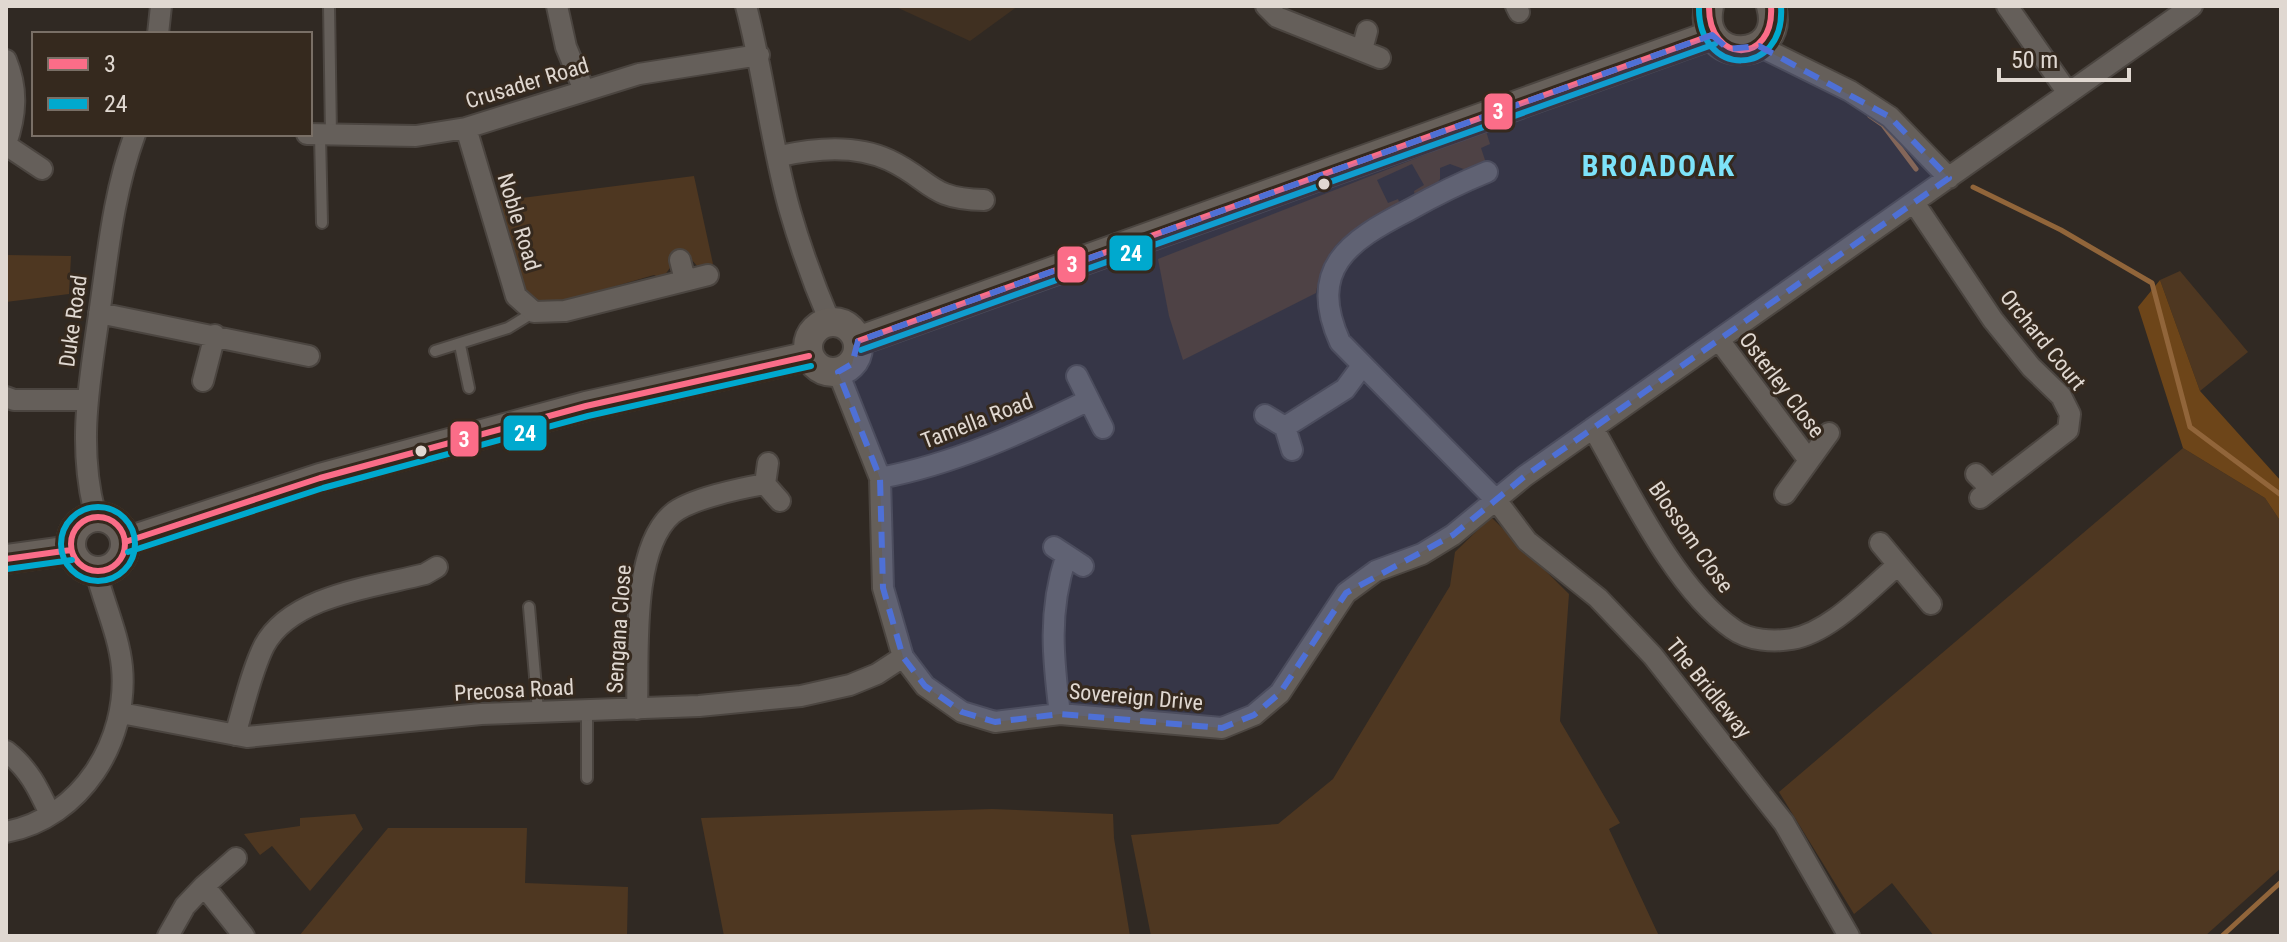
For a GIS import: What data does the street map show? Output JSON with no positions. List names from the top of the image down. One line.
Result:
{"streets":{"street":["Crusader Road","Noble Road","Duke Road","Orchard Court","Osterley Close","Tamella Road","Blossom Close","Sengana Close","The Bridleway","Precosa Road","Sovereign Drive"]},"crossings":[["Crusader Road","Noble Road"],["Orchard Court","Sovereign Drive"],["Osterley Close","Sovereign Drive"],["Tamella Road","Sovereign Drive"],["Blossom Close","Sovereign Drive"],["Sengana Close","Precosa Road"],["The Bridleway","Sovereign Drive"],["Precosa Road","Sovereign Drive"]],"districts":["BROADOAK"],"lines":["transit line 3","transit line 24"],"legend":["3","24"],"scale_bar":"50 m"}
